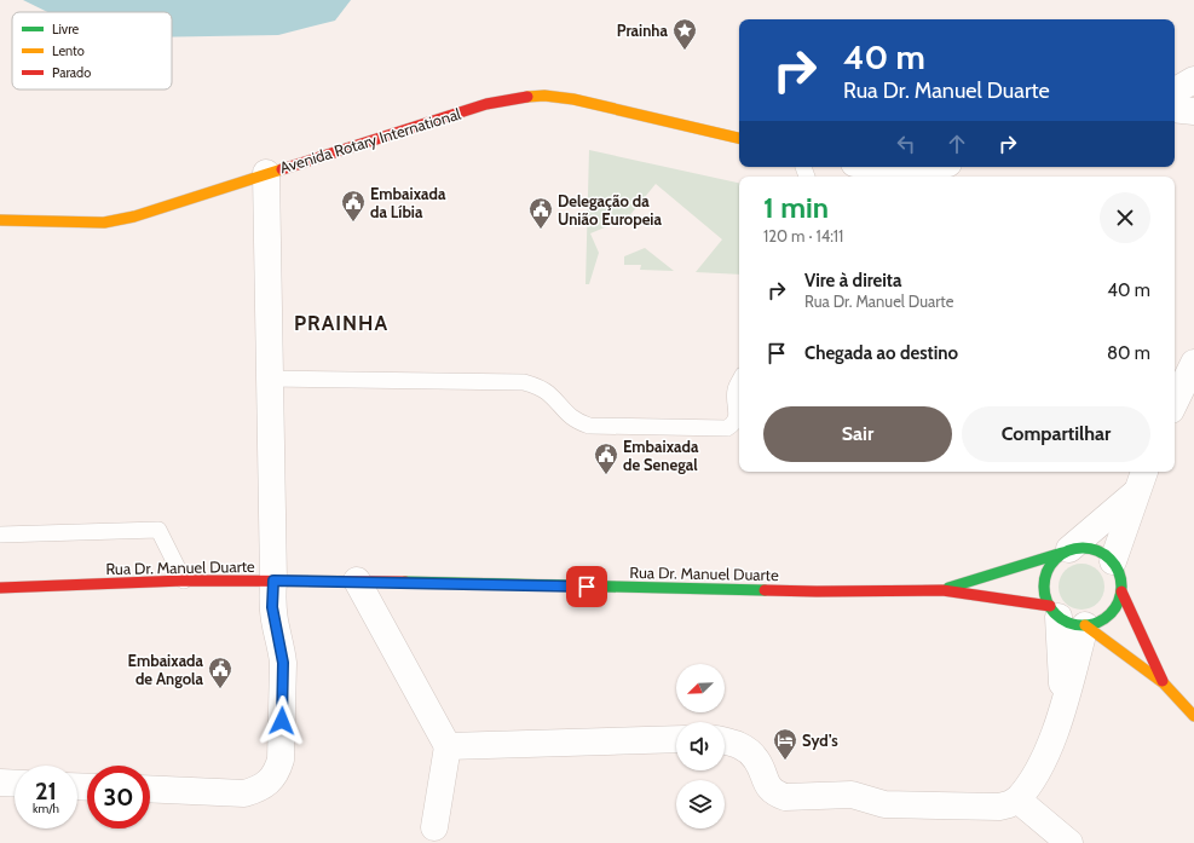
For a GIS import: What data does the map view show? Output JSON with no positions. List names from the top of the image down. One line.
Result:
{"streets":{"street":["Avenida Rotary International","Rua Dr. Manuel Duarte"]},"districts":["PRAINHA"],"places":{"place":["Prainha"],"public building":["Embaixada da Líbia","Delegação da União Europeia","Embaixada de Senegal","Embaixada de Angola"],"hotel":["Syd’s"]},"legend":["Livre","Lento","Parado"],"north":"bottom left","page":{"turn":["40 m","Rua Dr. Manuel Duarte"],"heading":["1 min","120 m · 14:11"],"list":[{"name":"Vire à direita","note":"Rua Dr. Manuel Duarte","value":"40 m"},{"name":"Chegada ao destino","value":"80 m"}],"buttons":["Sair","Compartilhar"],"speed":"21 km/h","limit":"30"}}
